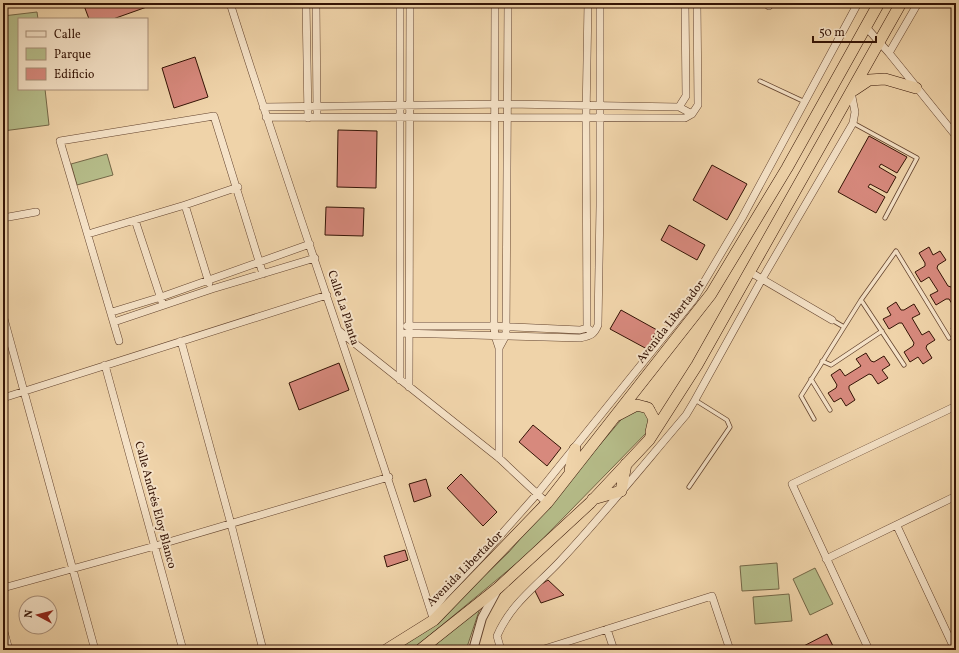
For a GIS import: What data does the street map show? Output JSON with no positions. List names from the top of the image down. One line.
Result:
{"streets":{"highway":["Avenida Libertador"],"street":["Calle La Planta","Calle Andrés Eloy Blanco"]},"crossings":[["Calle La Planta","Avenida Libertador"]],"legend":["Calle","Parque","Edificio"],"scale_bar":"50 m","north":"left"}
